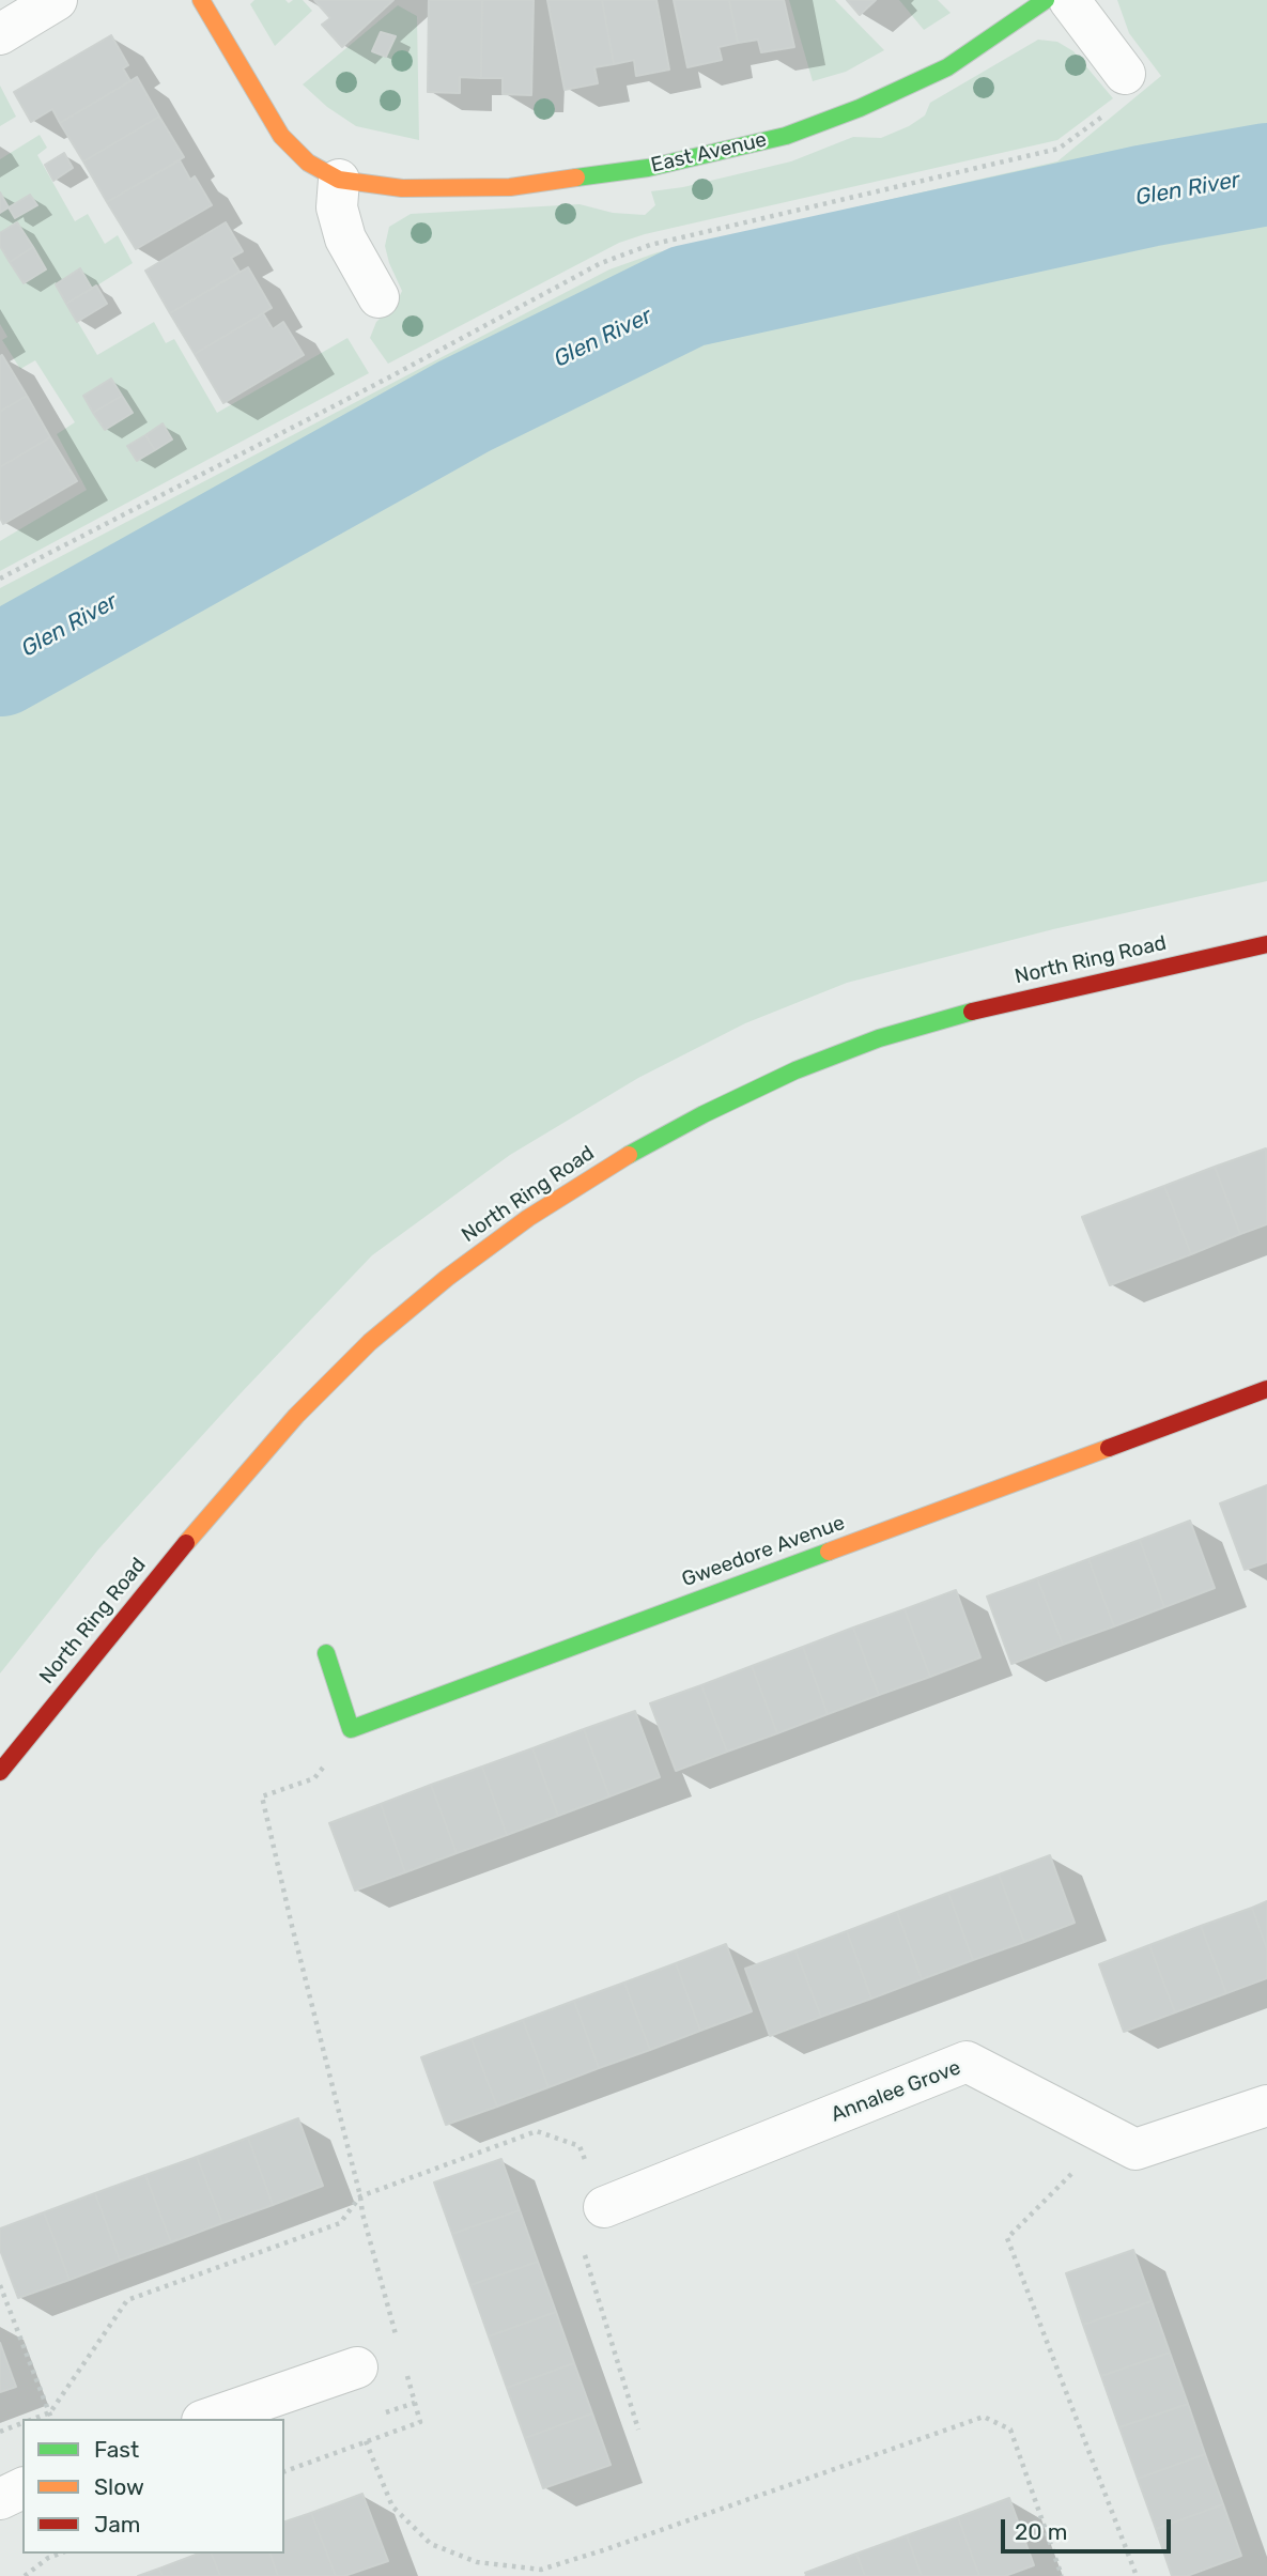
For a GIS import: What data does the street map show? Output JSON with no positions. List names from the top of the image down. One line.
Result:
{"streets":{"street":["East Avenue","North Ring Road","Gweedore Avenue","Annalee Grove"]},"water":["Glen River"],"legend":["Fast","Slow","Jam"],"scale_bar":"20 m"}
